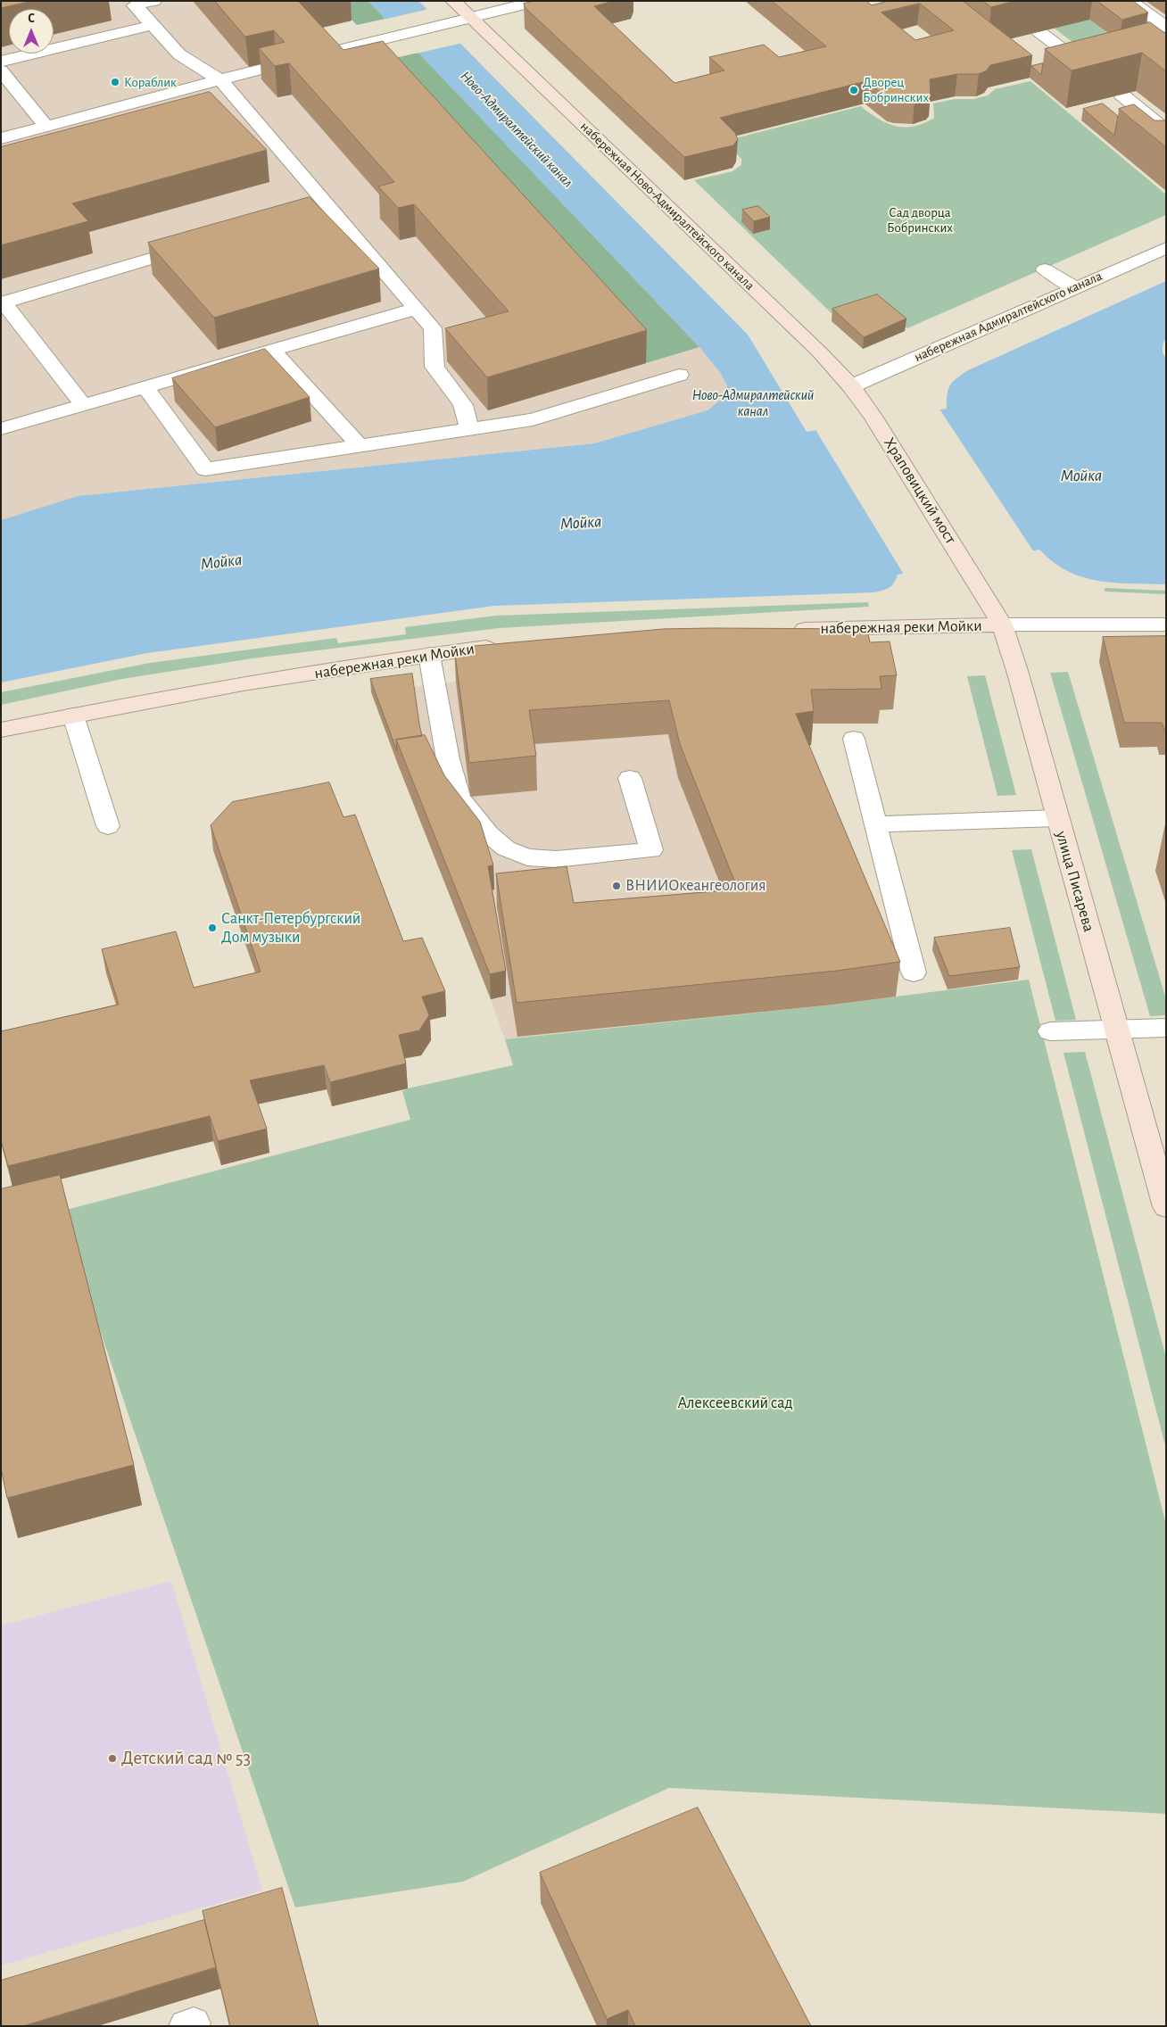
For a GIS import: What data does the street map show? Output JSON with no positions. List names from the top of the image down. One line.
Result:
{"streets":{"main road":["набережная Ново-Адмиралтейского канала","Храповицкий мост","набережная реки Мойки","улица Писарева"],"street":["набережная Адмиралтейского канала"]},"crossings":[["набережная Ново-Адмиралтейского канала","набережная Адмиралтейского канала"],["набережная Ново-Адмиралтейского канала","Храповицкий мост"],["Храповицкий мост","улица Писарева"],["набережная реки Мойки","улица Писарева"]],"water":["Ново-Адмиралтейский канал","Мойка"],"parks":["Сад дворца Бобринских","Алексеевский сад"],"places":["Кораблик","Дворец Бобринских","ВНИИОкеангеология","Санкт-Петербургский Дом музыки","Детский сад № 53"],"north":"top"}
